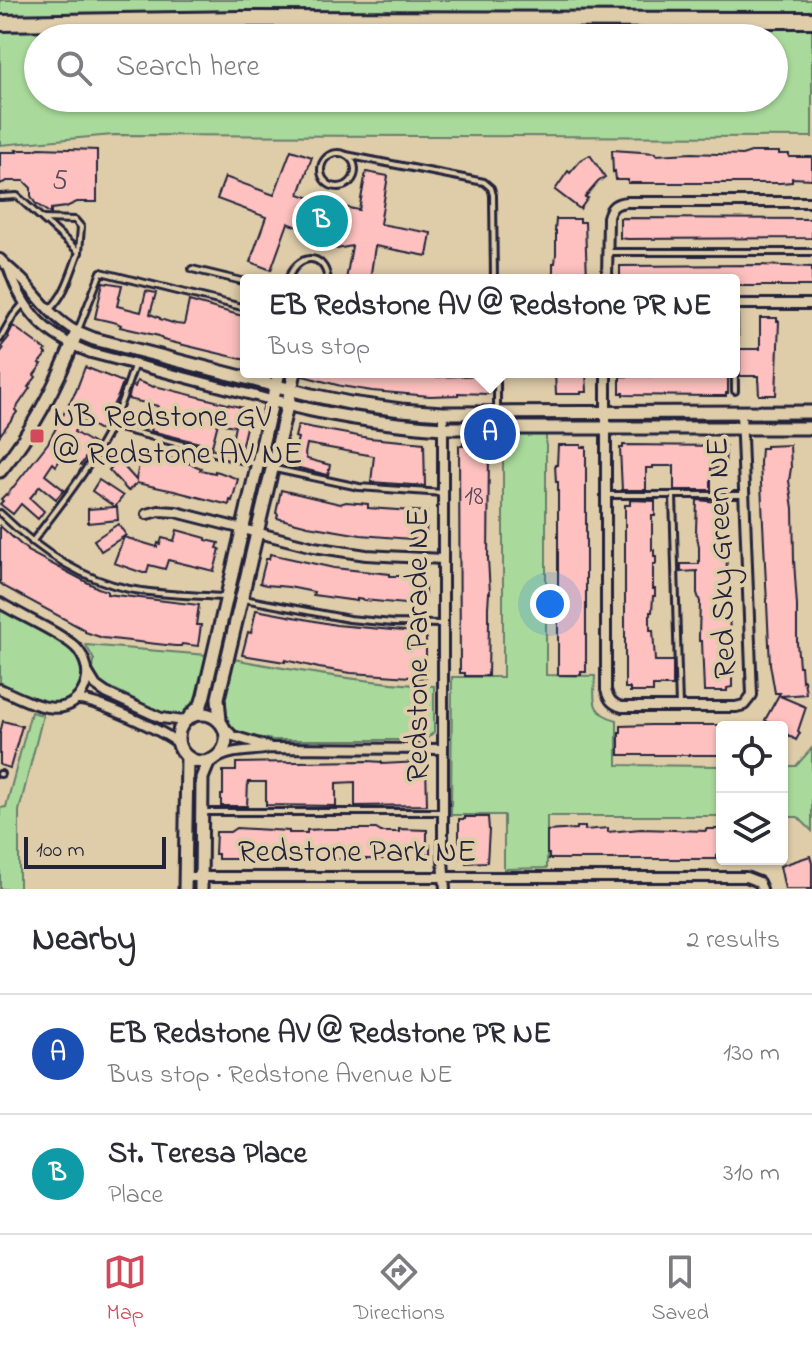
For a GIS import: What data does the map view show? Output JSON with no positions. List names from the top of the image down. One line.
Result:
{"streets":{"street":["Red Sky Green NE","Redstone Parade NE","Redstone Park NE"]},"crossings":[["Redstone Parade NE","Redstone Park NE"]],"places":{"transit":["NB Redstone GV @ Redstone AV NE"]},"house_numbers":["5","18"],"scale_bar":"100 m","page":{"search":"Search here","pins":["B","A"],"popup":["EB Redstone AV @ Redstone PR NE","Bus stop"],"scale":"100 m","heading":["Nearby","2 results"],"list":[{"mark":"A","name":"EB Redstone AV @ Redstone PR NE","note":"Bus stop · Redstone Avenue NE","value":"130 m"},{"mark":"B","name":"St. Teresa Place","note":"Place","value":"310 m"}],"nav":["Map","Directions","Saved"]}}
